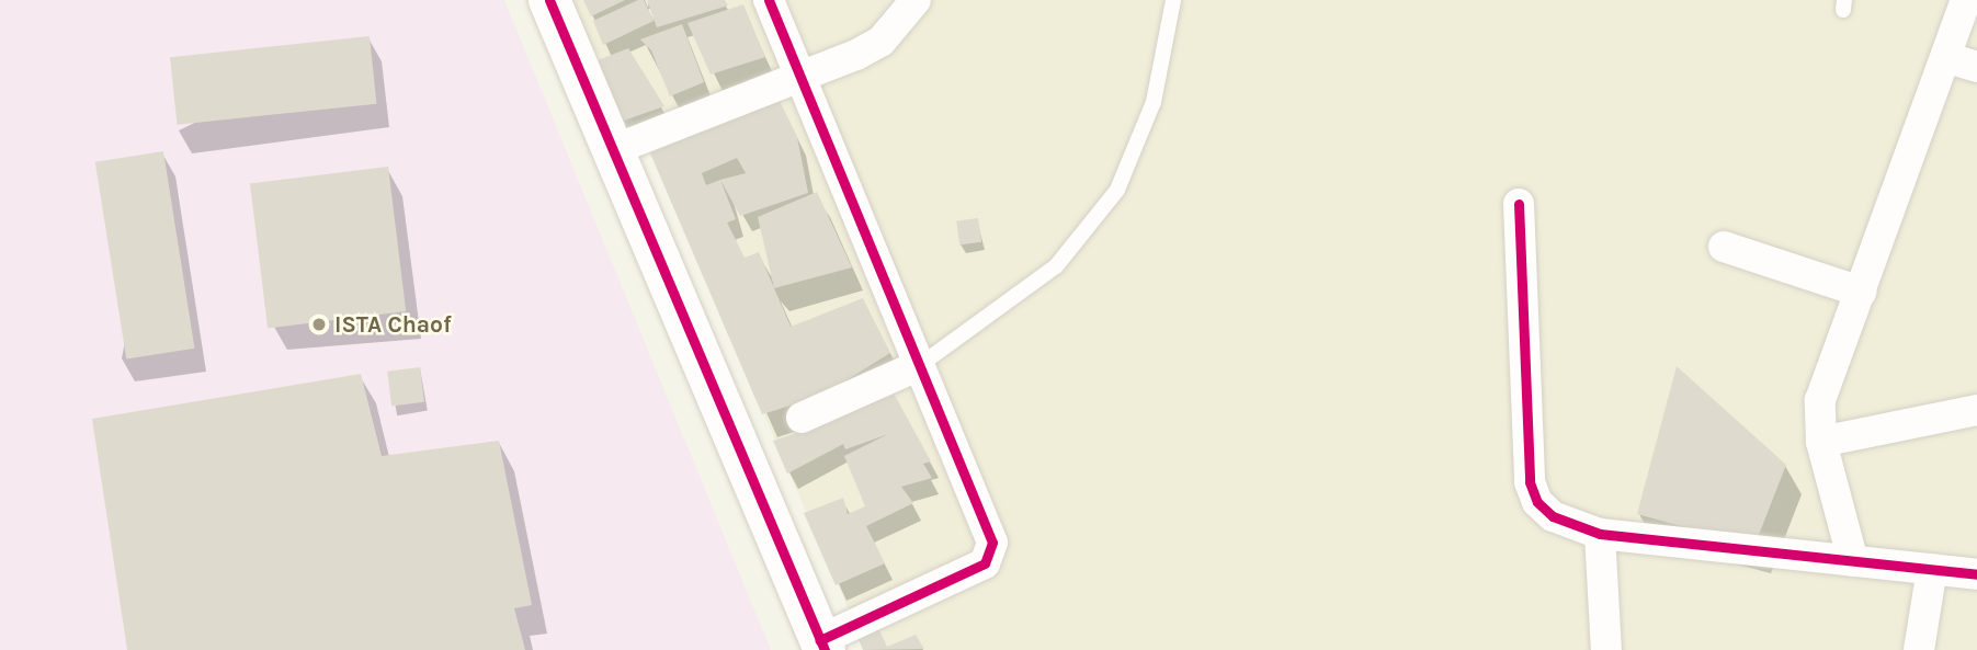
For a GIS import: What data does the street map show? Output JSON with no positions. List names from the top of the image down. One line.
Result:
{"places":["ISTA Chaof"]}
